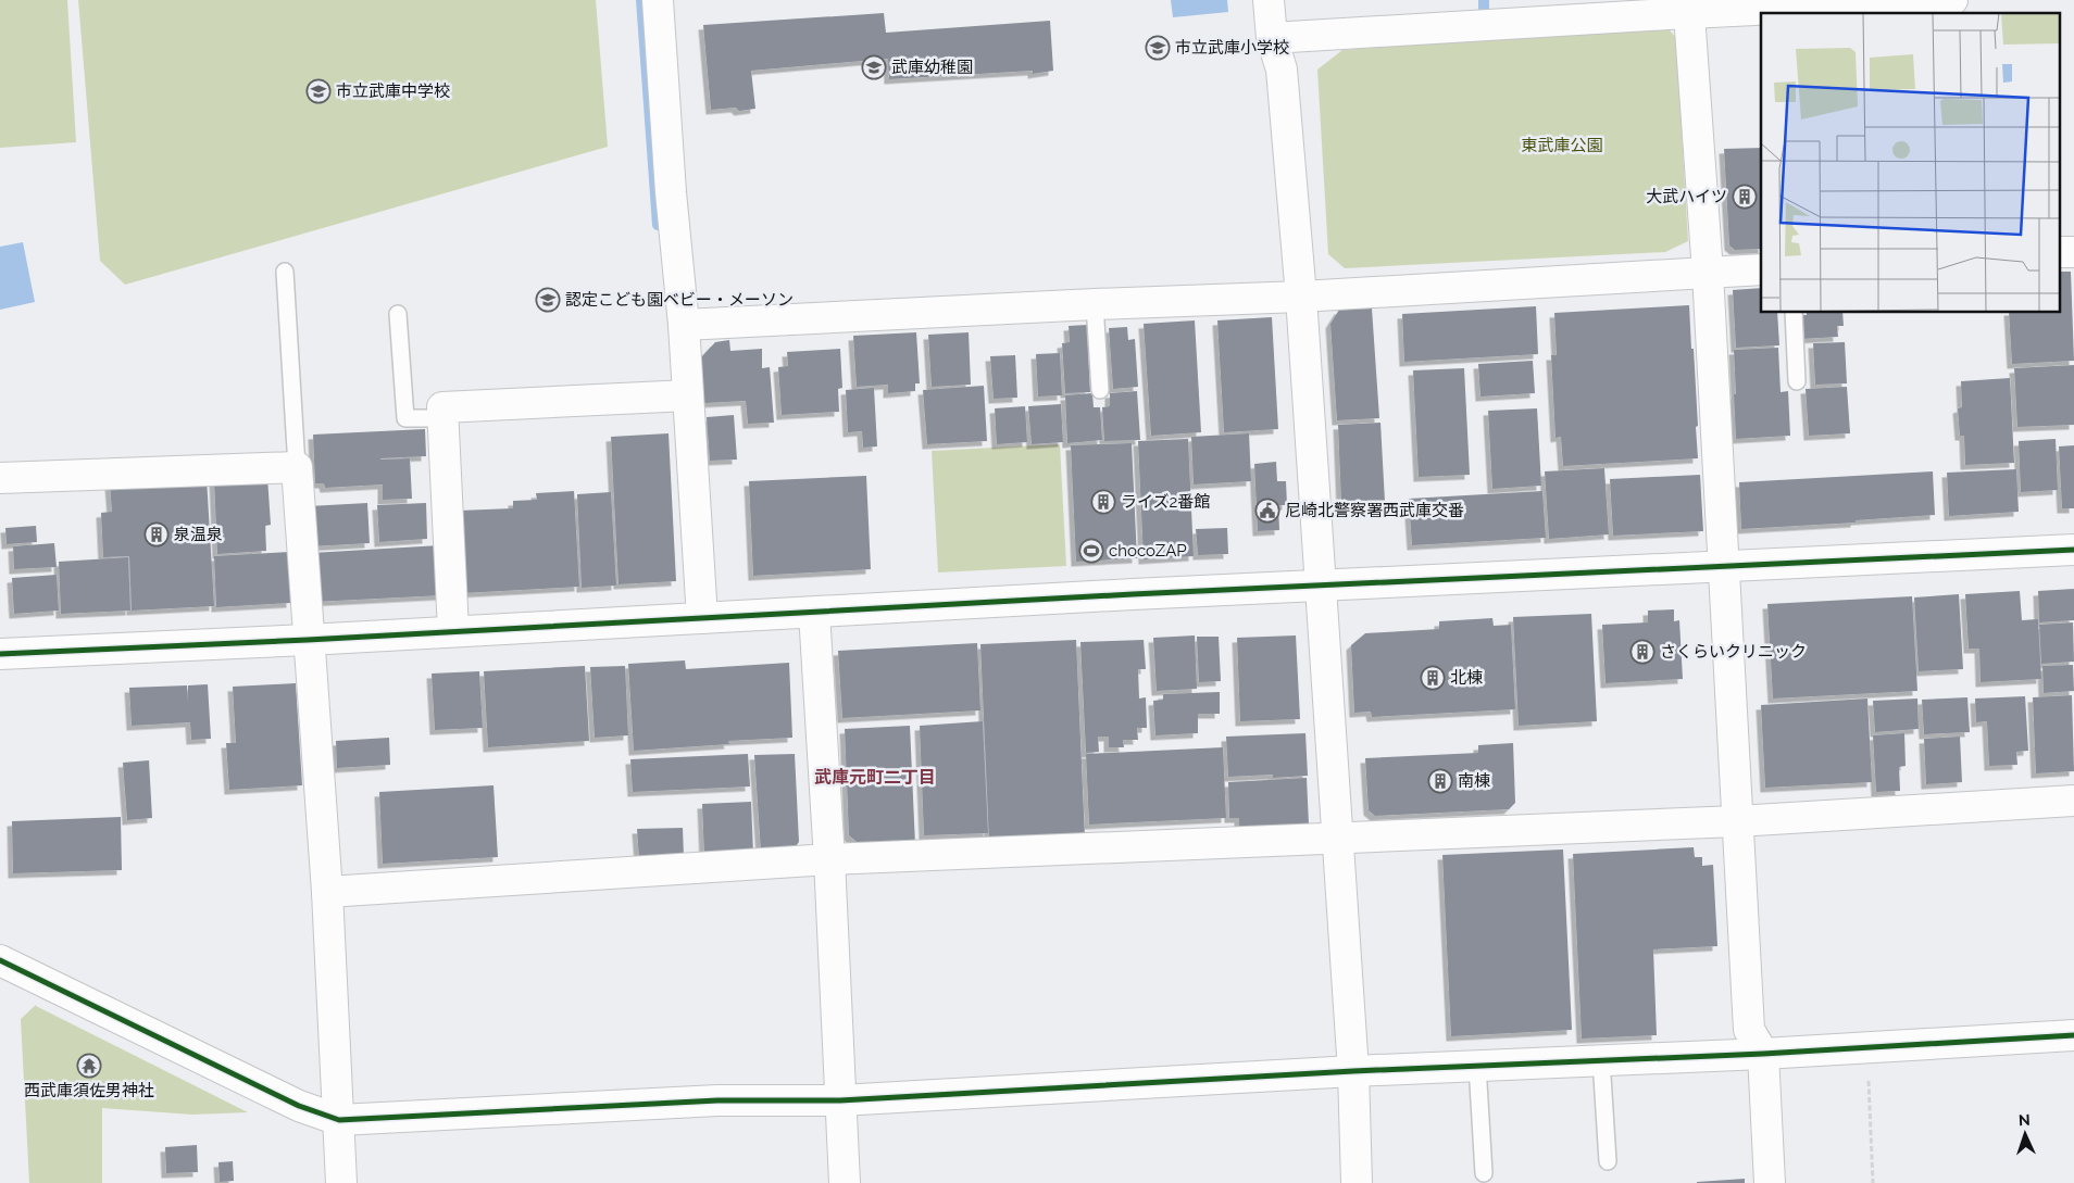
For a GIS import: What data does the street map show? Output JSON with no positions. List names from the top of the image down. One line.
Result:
{"districts":["武庫元町二丁目"],"parks":["東武庫公園"],"places":{"school or university":["市立武庫小学校","武庫幼稚園","市立武庫中学校","認定こども園ベビー・メーソン"],"building":["大武ハイツ","ライズ2番館","泉温泉","さくらいクリニック","北棟","南棟"],"public building":["尼崎北警察署西武庫交番"],"sports":["chocoZAP"],"temple":["西武庫須佐男神社"]},"north":"top"}
